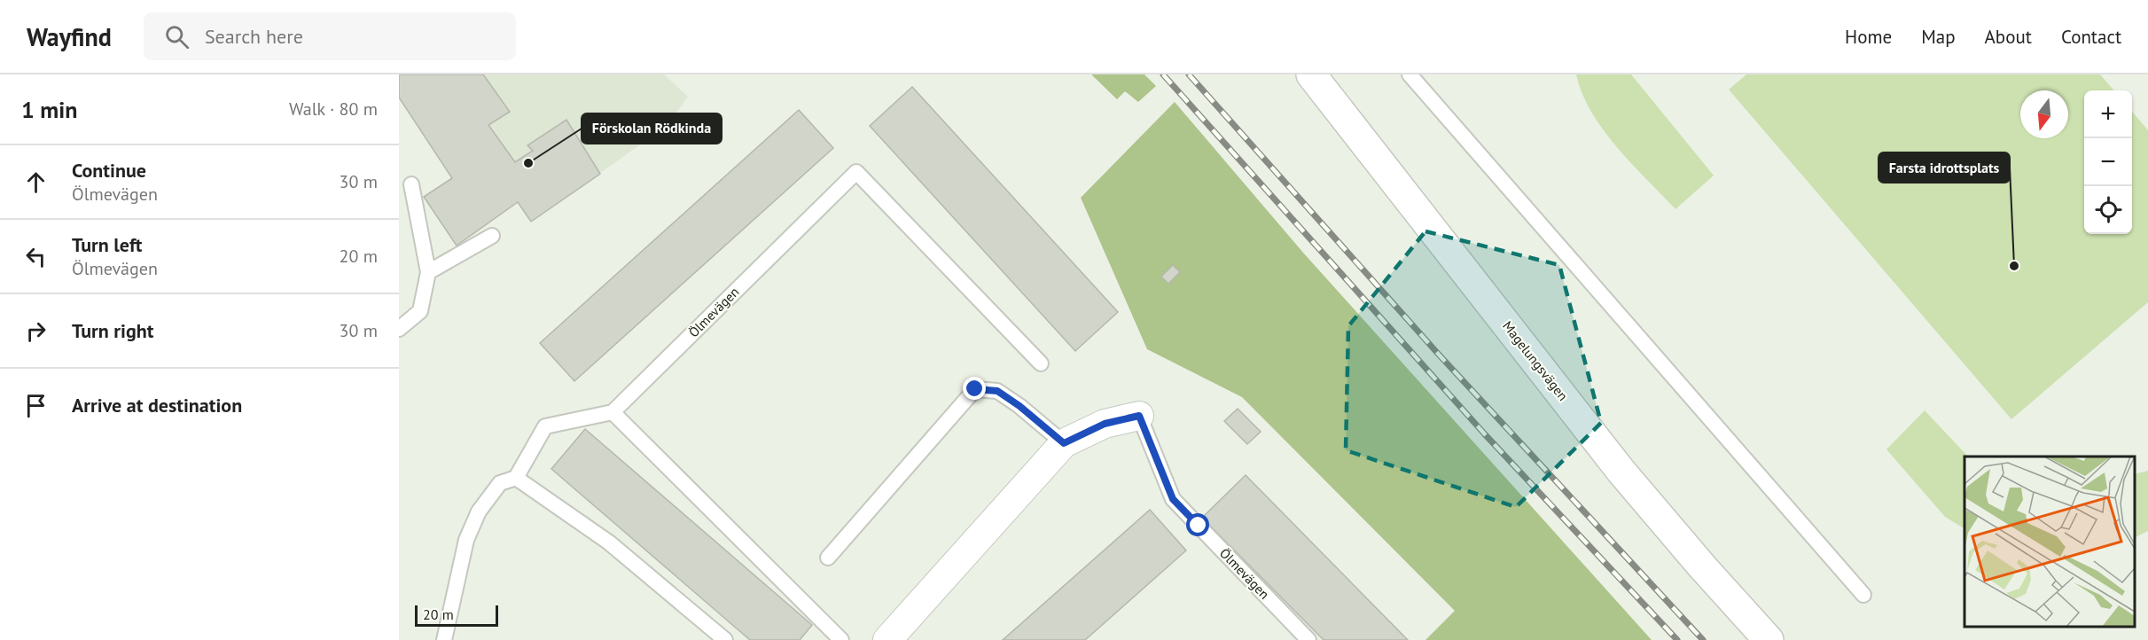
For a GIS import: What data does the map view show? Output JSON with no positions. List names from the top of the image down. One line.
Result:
{"streets":{"main road":["Magelungsvägen"],"street":["Ölmevägen"]},"places":["Förskolan Rödkinda","Farsta idrottsplats"],"scale_bar":"20 m","north":"bottom","page":{"header":"Wayfind","search":"Search here","nav":["Home","Map","About","Contact"],"heading":["1 min","Walk · 80 m"],"map_buttons":["+","−"],"list":[["Continue","Ölmevägen","30 m"],["Turn left","Ölmevägen","20 m"],["Turn right","30 m"],"Arrive at destination"],"scale":"20 m"}}
